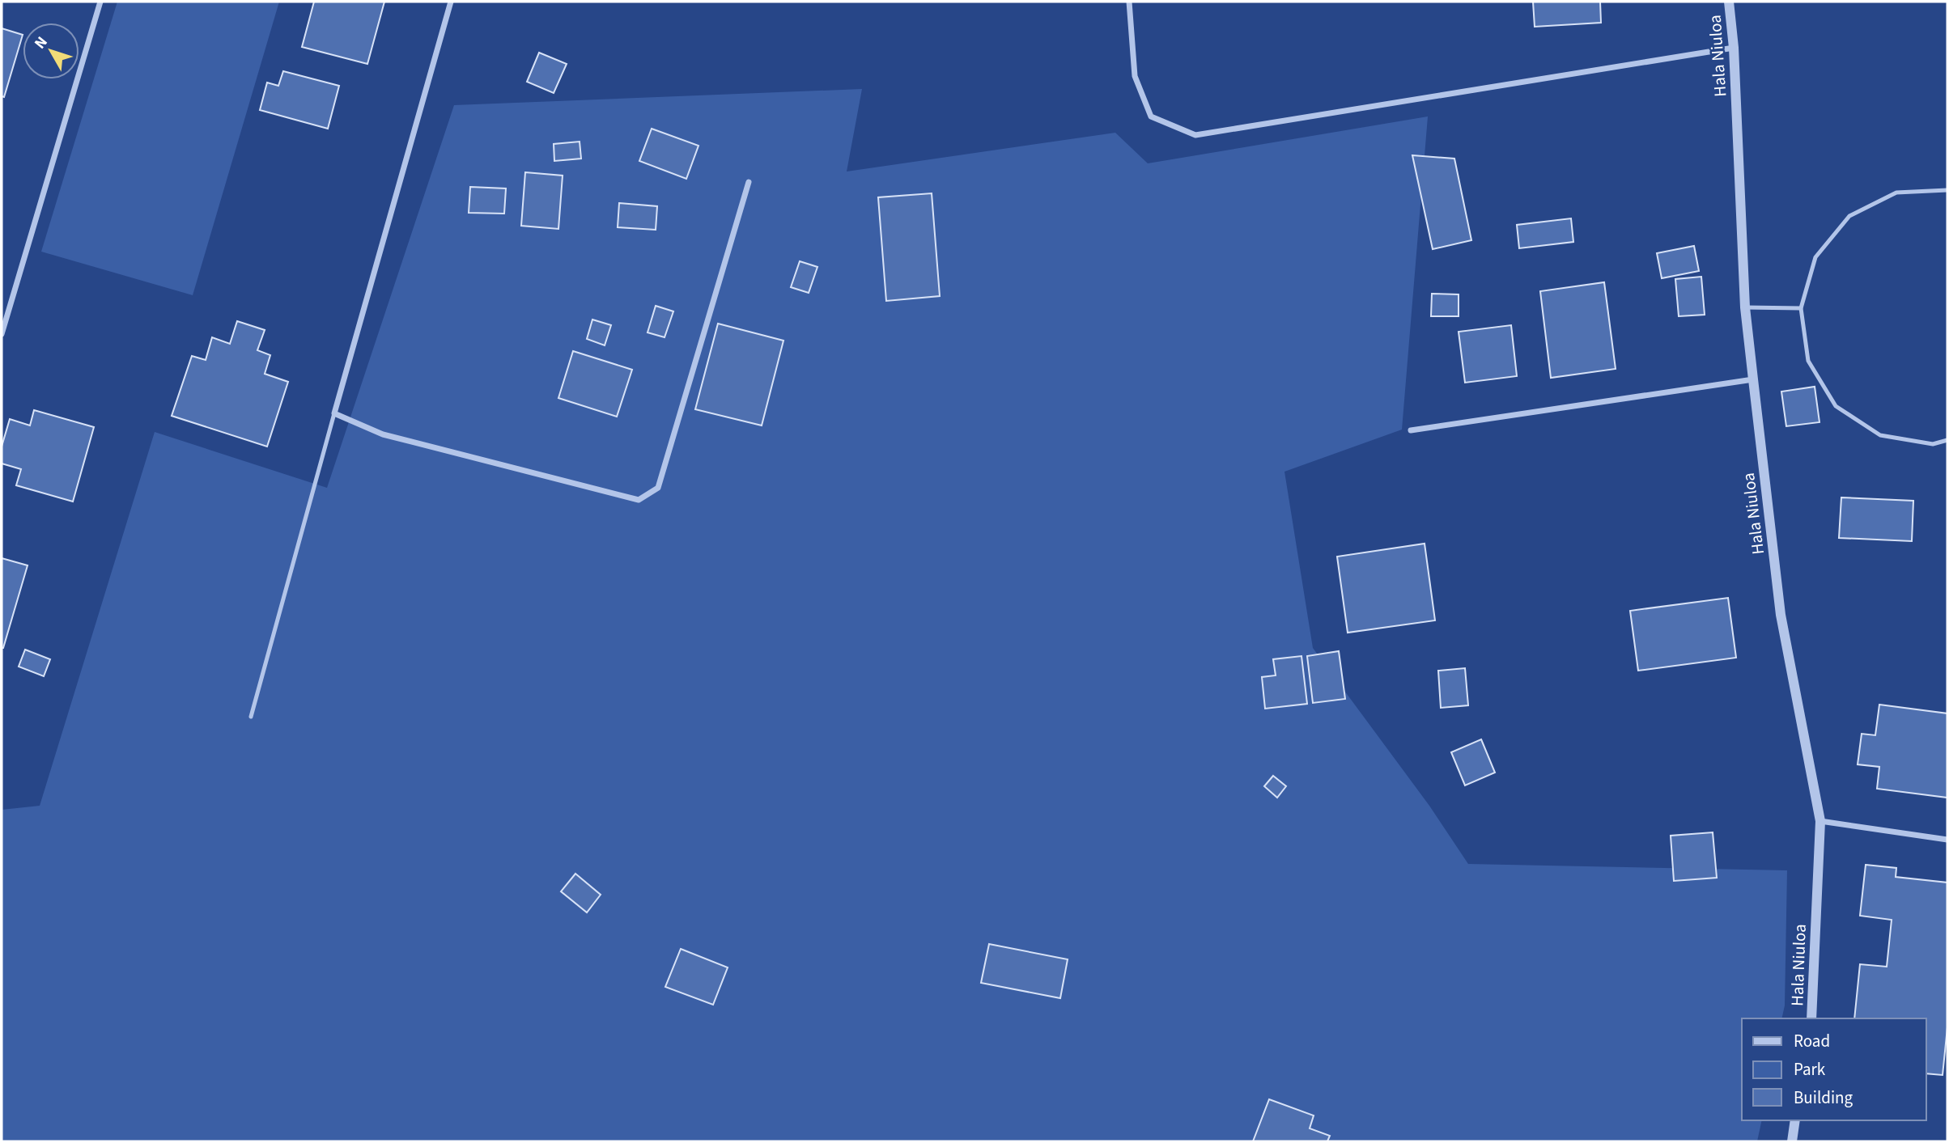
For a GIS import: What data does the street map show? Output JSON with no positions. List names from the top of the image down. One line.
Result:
{"streets":{"street":["Hala Niuloa"]},"legend":["Road","Park","Building"],"north":"top left"}
